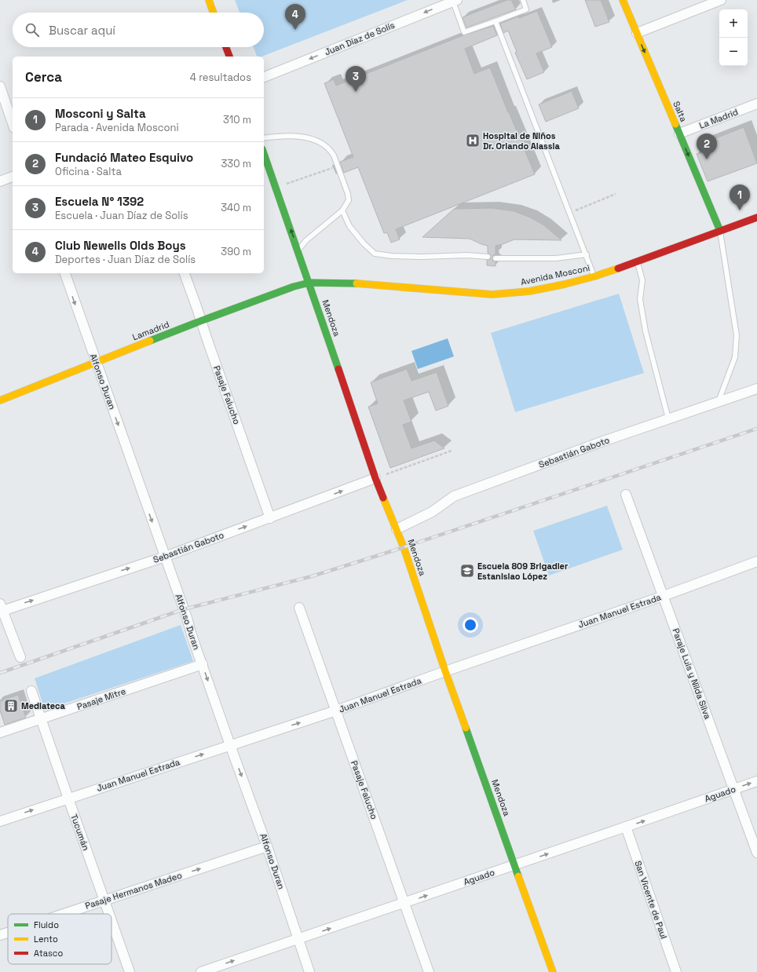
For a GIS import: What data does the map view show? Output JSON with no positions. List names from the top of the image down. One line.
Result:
{"streets":{"street":["Juan Díaz de Solís","Salta","La Madrid","Avenida Mosconi","Mendoza","Lamadrid","Alfonso Duran","Pasaje Falucho","Sebastián Gaboto","Juan Manuel Estrada","Paraje Luis y Nilda Silva","Pasaje Mitre","Aguado","Tucumán","Pasaje Hermanos Madeo","San Vicente de Paul"]},"crossings":[["Salta","La Madrid"],["Salta","Avenida Mosconi"],["Avenida Mosconi","Mendoza"],["Avenida Mosconi","Lamadrid"],["Mendoza","Lamadrid"],["Mendoza","Sebastián Gaboto"],["Mendoza","Juan Manuel Estrada"],["Mendoza","Aguado"],["Lamadrid","Alfonso Duran"],["Lamadrid","Pasaje Falucho"],["Alfonso Duran","Sebastián Gaboto"],["Alfonso Duran","Juan Manuel Estrada"],["Alfonso Duran","Pasaje Mitre"],["Alfonso Duran","Aguado"],["Alfonso Duran","Pasaje Hermanos Madeo"],["Pasaje Falucho","Sebastián Gaboto"],["Pasaje Falucho","Juan Manuel Estrada"],["Pasaje Falucho","Aguado"],["Juan Manuel Estrada","Paraje Luis y Nilda Silva"],["Juan Manuel Estrada","Tucumán"],["Paraje Luis y Nilda Silva","Aguado"],["Pasaje Mitre","Tucumán"],["Aguado","San Vicente de Paul"],["Tucumán","Pasaje Hermanos Madeo"]],"one_way":["Juan Díaz de Solís","Salta","Alfonso Duran","Sebastián Gaboto","Juan Manuel Estrada","Aguado","Pasaje Hermanos Madeo"],"places":{"hospital":["Hospital de Niños Dr. Orlando Alassia"],"school or university":["Escuela 809 Brigadier Estanislao López"],"building":["Mediateca"]},"legend":["Fluido","Lento","Atasco"],"page":{"pins":["4","3","2","1"],"map_buttons":["+","−"],"search":"Buscar aquí","heading":["Cerca","4 resultados"],"list":[{"mark":"1","name":"Mosconi y Salta","note":"Parada · Avenida Mosconi","value":"310 m"},{"mark":"2","name":"Fundació Mateo Esquivo","note":"Oficina · Salta","value":"330 m"},{"mark":"3","name":"Escuela N° 1392","note":"Escuela · Juan Díaz de Solís","value":"340 m"},{"mark":"4","name":"Club Newells Olds Boys","note":"Deportes · Juan Díaz de Solís","value":"390 m"}]}}
